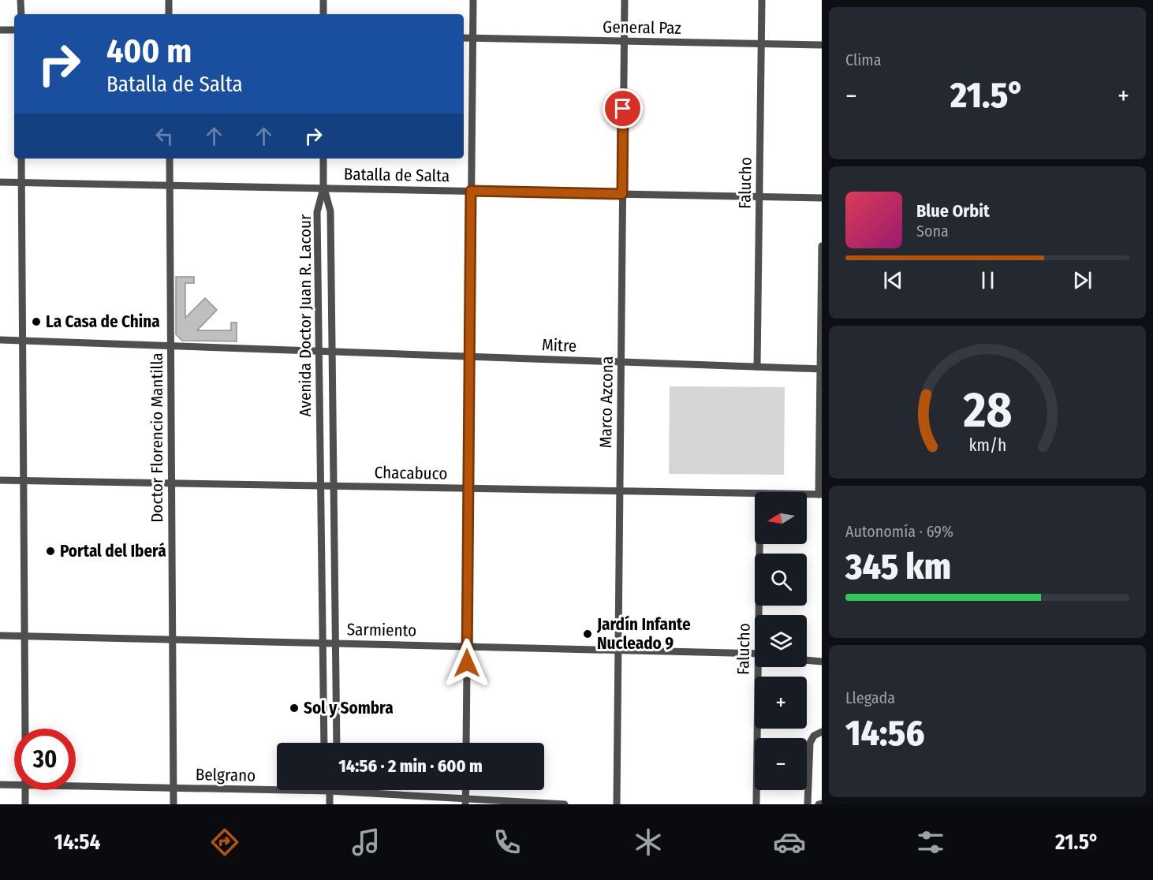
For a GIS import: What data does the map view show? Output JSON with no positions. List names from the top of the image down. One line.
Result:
{"streets":{"street":["General Paz","Batalla de Salta","Falucho","Avenida Doctor Juan R. Lacour","Mitre","Marco Azcona","Doctor Florencio Mantilla","Chacabuco","Sarmiento","Belgrano"]},"crossings":[["General Paz","Falucho"],["General Paz","Marco Azcona"],["Batalla de Salta","Falucho"],["Batalla de Salta","Avenida Doctor Juan R. Lacour"],["Batalla de Salta","Marco Azcona"],["Batalla de Salta","Doctor Florencio Mantilla"],["Falucho","Mitre"],["Avenida Doctor Juan R. Lacour","Mitre"],["Avenida Doctor Juan R. Lacour","Chacabuco"],["Avenida Doctor Juan R. Lacour","Sarmiento"],["Mitre","Marco Azcona"],["Mitre","Doctor Florencio Mantilla"],["Marco Azcona","Chacabuco"],["Marco Azcona","Sarmiento"],["Doctor Florencio Mantilla","Chacabuco"],["Doctor Florencio Mantilla","Sarmiento"],["Doctor Florencio Mantilla","Belgrano"]],"places":["La Casa de China","Portal del Iberá","Jardín Infante Nucleado 9","Sol y Sombra"],"north":"left","page":{"tile":["Clima",["Autonomía · 69%","345 km"],["Llegada","14:56"]],"turn":["400 m","Batalla de Salta"],"heat":["−","21.5°","+"],"song":["Blue Orbit","Sona"],"map_buttons":["+","−"],"limit":"30","trip":"14:56 · 2 min · 600 m","tabs":["14:54","21.5°"],"gauge":["28","km/h"]}}
